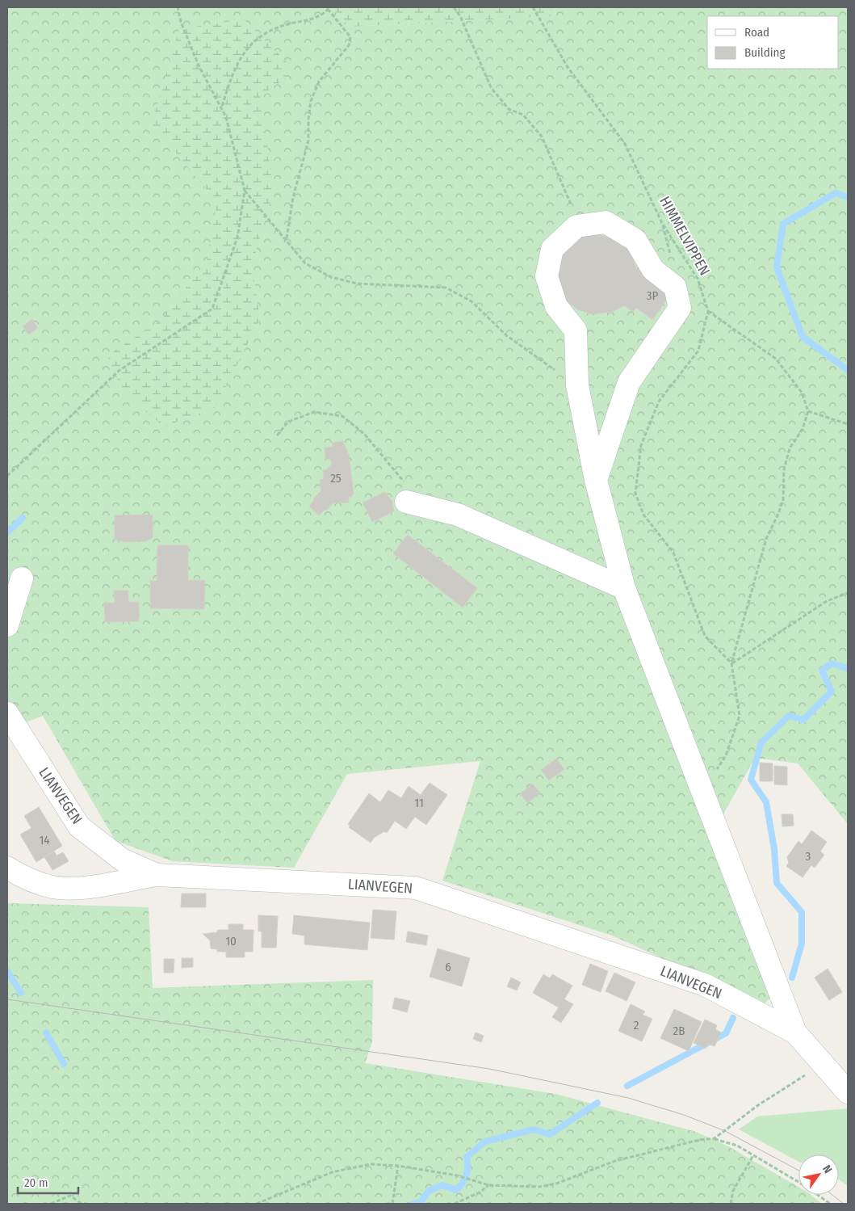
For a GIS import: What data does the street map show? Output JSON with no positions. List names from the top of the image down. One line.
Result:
{"streets":{"street":["LIANVEGEN"],"path":["HIMMELVIPPEN"]},"house_numbers":["3P","25","11","14","3","10","6","2","2B"],"legend":["Road","Building"],"scale_bar":"20 m","north":"top right"}
